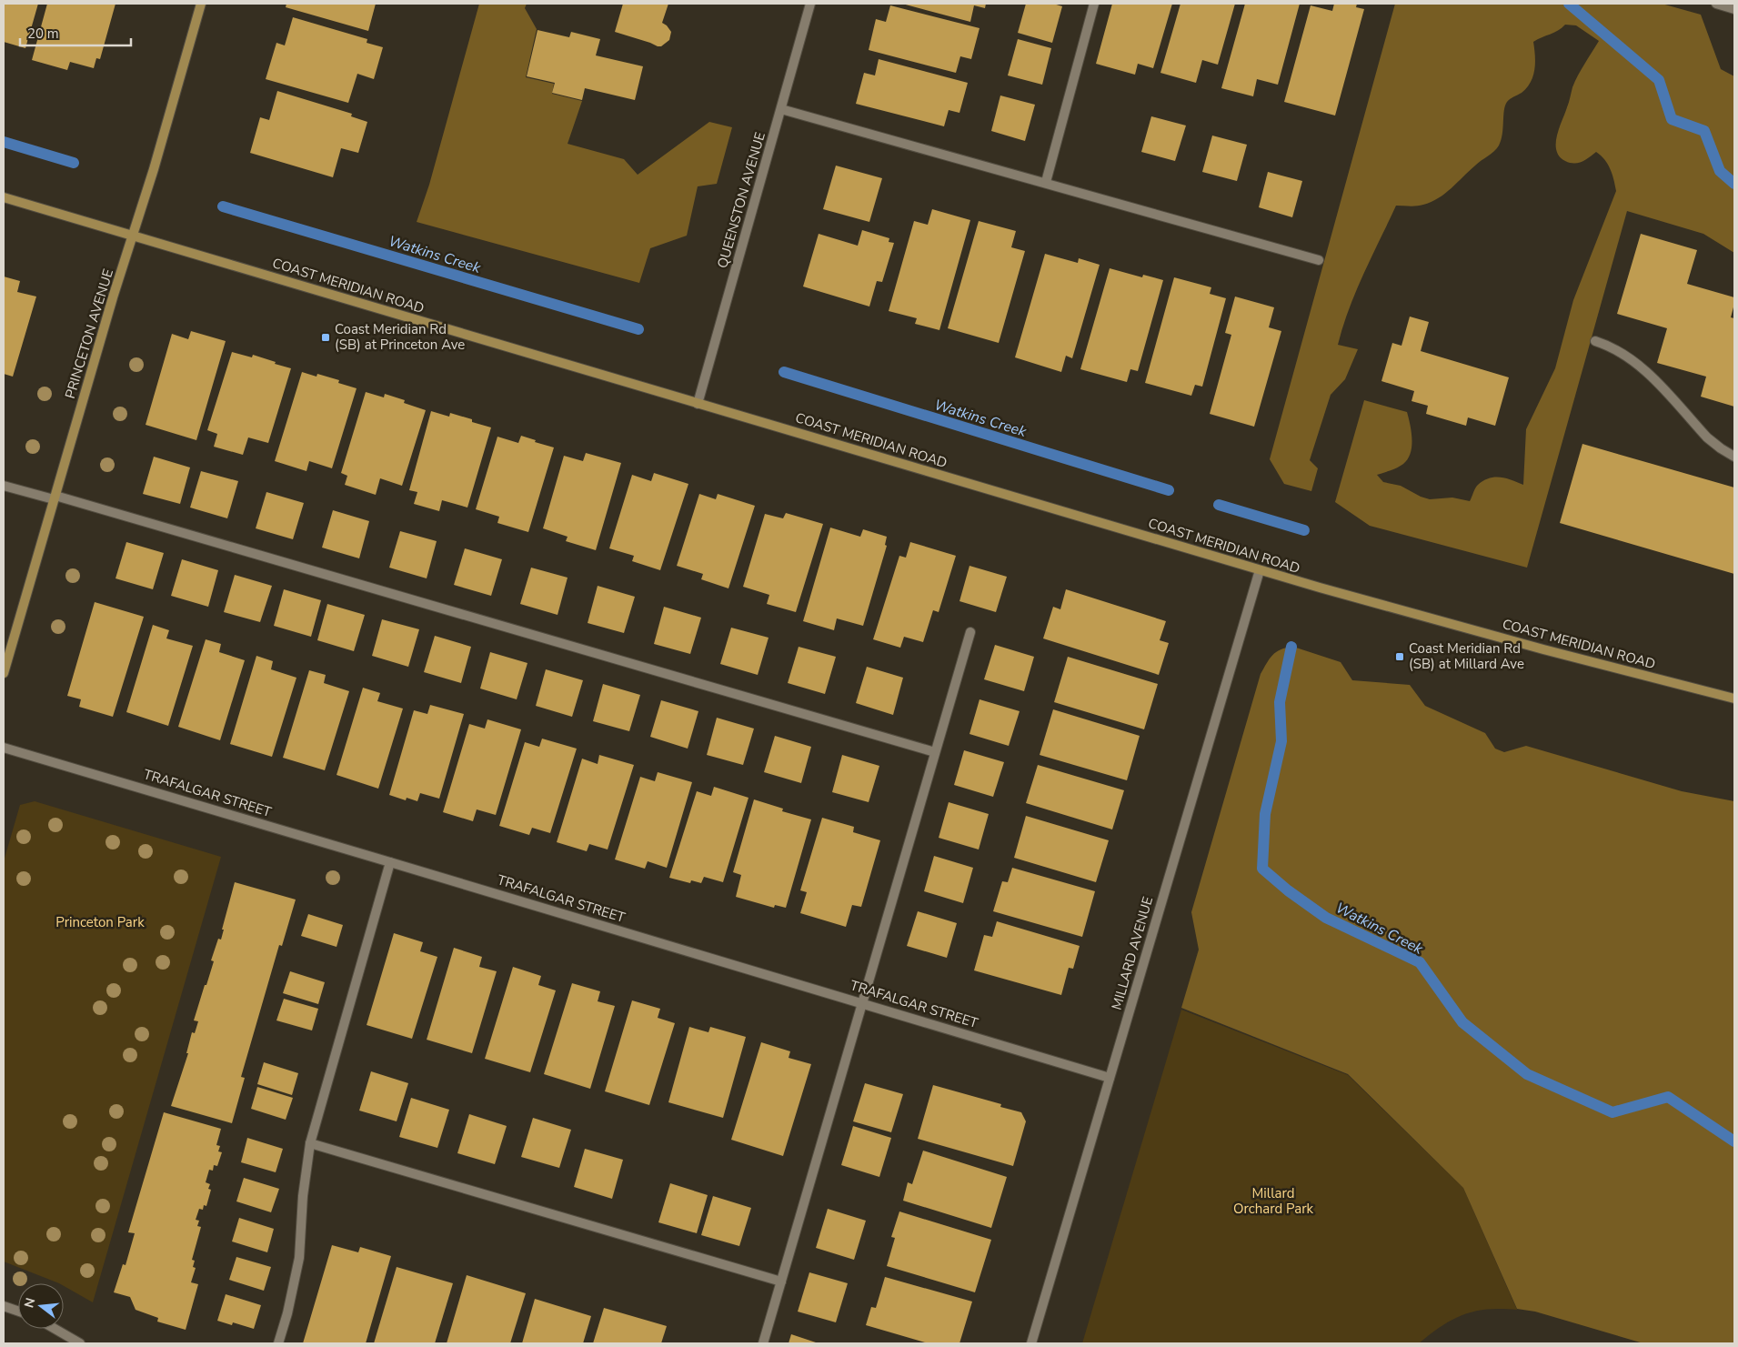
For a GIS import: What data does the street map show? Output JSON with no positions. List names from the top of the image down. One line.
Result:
{"streets":{"main road":["COAST MERIDIAN ROAD","PRINCETON AVENUE"],"street":["QUEENSTON AVENUE","TRAFALGAR STREET","MILLARD AVENUE"]},"crossings":[["QUEENSTON AVENUE","COAST MERIDIAN ROAD"],["COAST MERIDIAN ROAD","PRINCETON AVENUE"],["COAST MERIDIAN ROAD","MILLARD AVENUE"],["TRAFALGAR STREET","MILLARD AVENUE"]],"water":["Watkins Creek"],"parks":["Princeton Park","Millard Orchard Park"],"places":{"transit":["Coast Meridian Rd (SB) at Princeton Ave","Coast Meridian Rd (SB) at Millard Ave"]},"scale_bar":"20 m","north":"left"}
